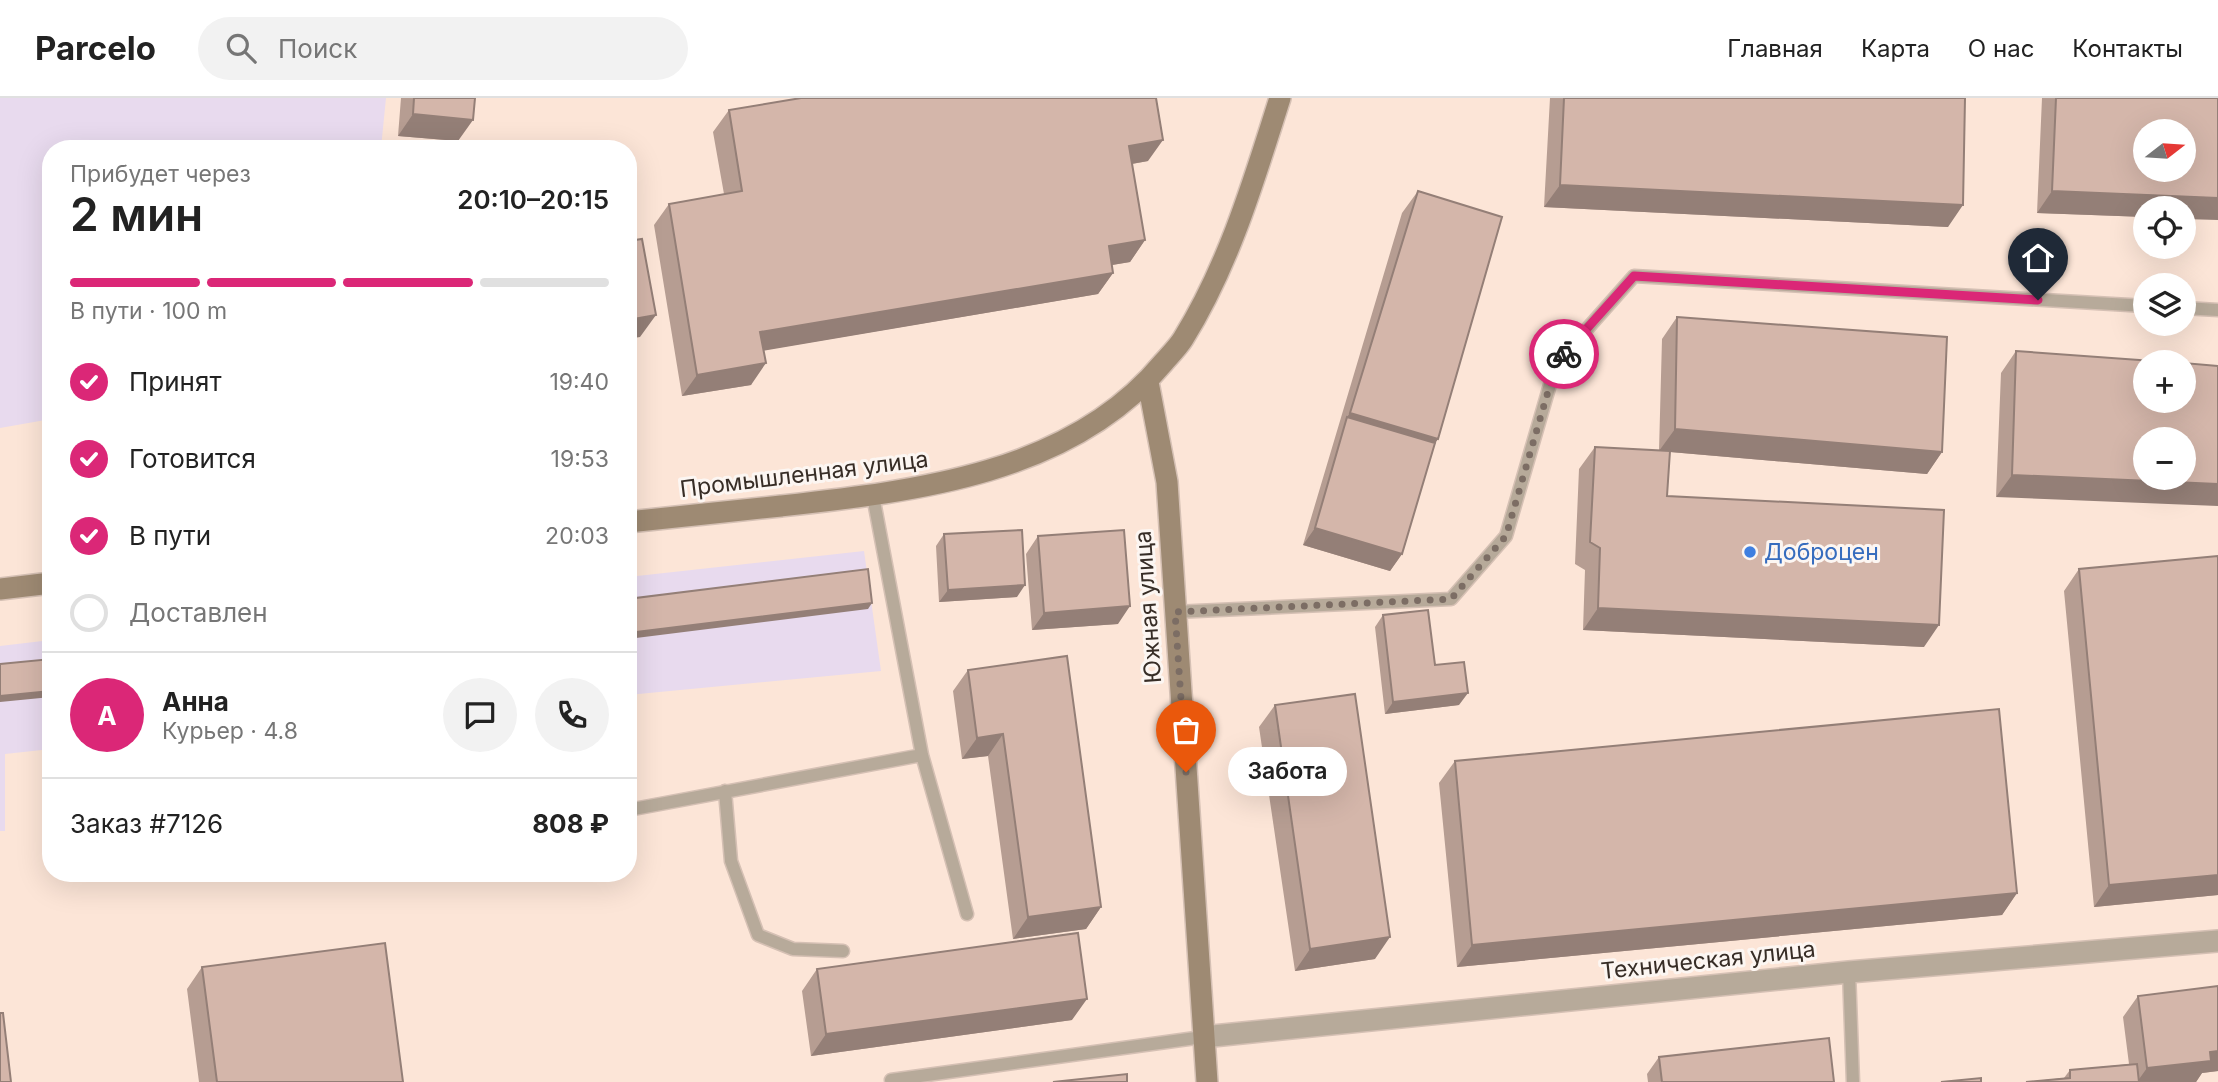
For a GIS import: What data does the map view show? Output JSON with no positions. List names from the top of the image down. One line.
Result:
{"streets":{"main road":["Промышленная улица","Южная улица"],"street":["Техническая улица"]},"crossings":[["Промышленная улица","Южная улица"],["Южная улица","Техническая улица"]],"places":["Доброцен","Забота"],"north":"right","page":{"header":"Parcelo","search":"Поиск","nav":["Главная","Карта","О нас","Контакты"],"map_buttons":["+","−"],"heading":["2 мин","Прибудет через","20:10–20:15"],"panel":["Анна","Курьер · 4.8","Заказ #7126","808 ₽"],"bar":"В пути · 100 m","list":[["Принят","19:40"],["Готовится","19:53"],["В пути","20:03"],"Доставлен"],"round":"А","bubble":"Забота"}}
